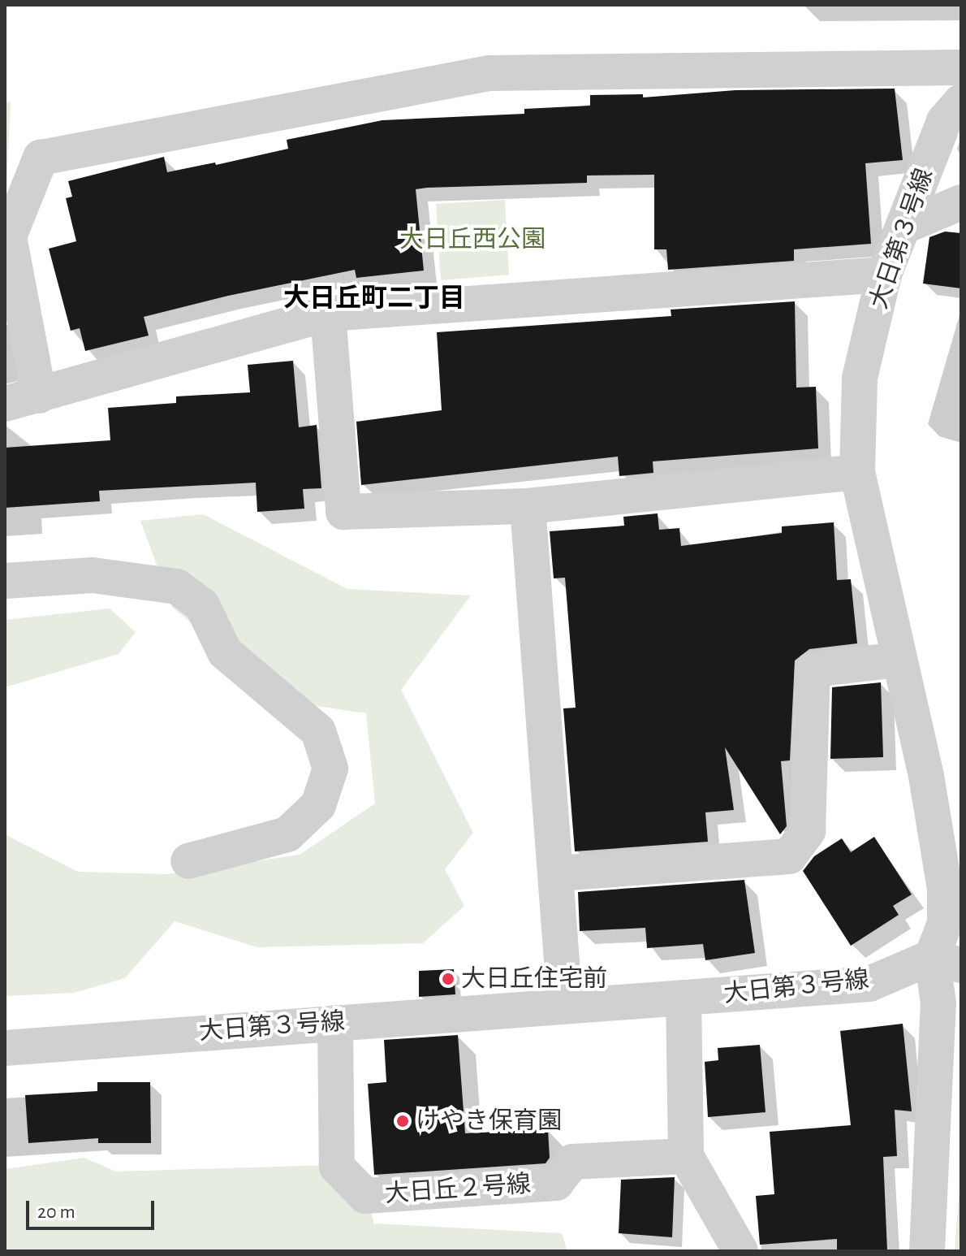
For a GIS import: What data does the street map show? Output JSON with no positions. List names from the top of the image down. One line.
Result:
{"streets":{"street":["大日第３号線","大日丘２号線"]},"crossings":[["大日第３号線","大日丘２号線"]],"districts":["大日丘町二丁目"],"parks":["大日丘西公園"],"places":["大日丘住宅前","けやき保育園"],"scale_bar":"20 m"}
